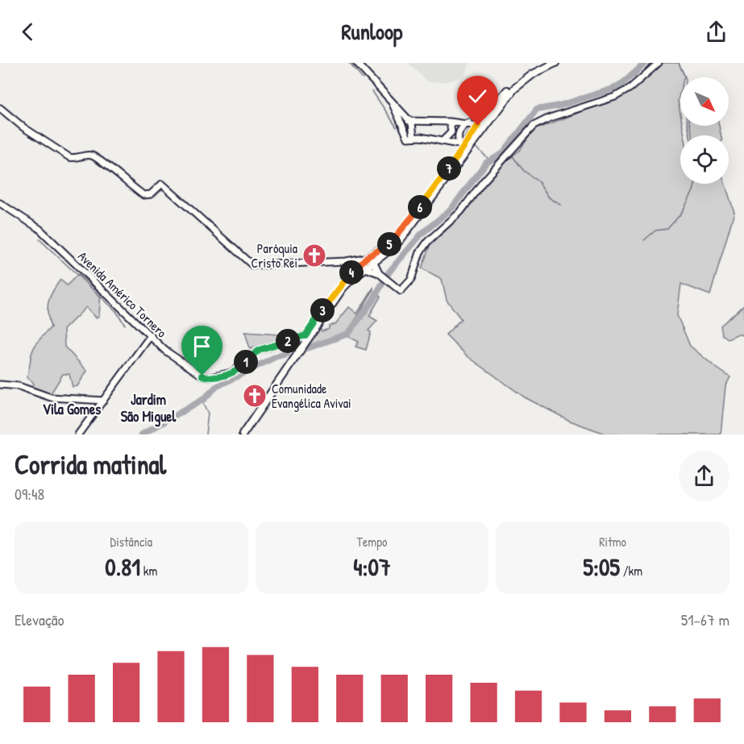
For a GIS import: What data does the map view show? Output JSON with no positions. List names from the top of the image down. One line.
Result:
{"streets":{"street":["Avenida Américo Tornero"]},"districts":["Jardim São Miguel","Vila Gomes"],"places":{"church":["Paróquia Cristo Rei","Comunidade Evangélica Avivai"]},"north":"bottom right","page":{"header":"Runloop","pins":["7","6","5","4","3","2","1"],"heading":["Corrida matinal","09:48"],"stats":[["Distância","0.81 km"],["Tempo","4:07"],["Ritmo","5:05 /km"]],"chart":["Elevação","51–67 m"]}}
